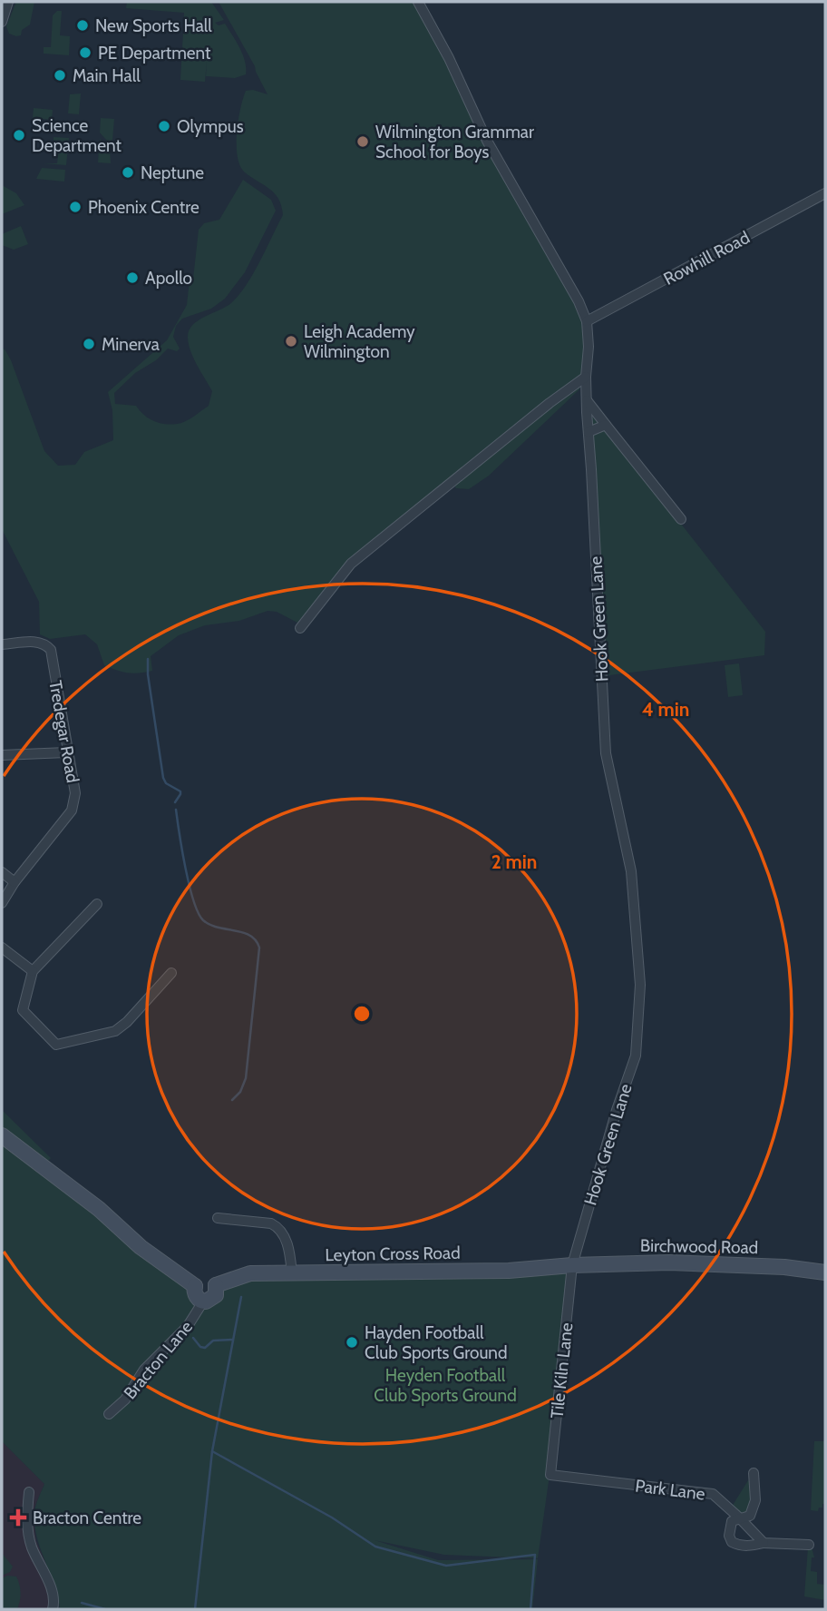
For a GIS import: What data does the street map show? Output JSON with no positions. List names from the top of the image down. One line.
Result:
{"streets":{"street":["Rowhill Road","Hook Green Lane","Tredegar Road","Birchwood Road","Leyton Cross Road","Bracton Lane","Tile Kiln Lane","Park Lane"]},"crossings":[["Rowhill Road","Hook Green Lane"],["Hook Green Lane","Birchwood Road"],["Hook Green Lane","Leyton Cross Road"],["Hook Green Lane","Tile Kiln Lane"],["Birchwood Road","Leyton Cross Road"],["Birchwood Road","Tile Kiln Lane"],["Leyton Cross Road","Bracton Lane"],["Leyton Cross Road","Tile Kiln Lane"],["Tile Kiln Lane","Park Lane"]],"parks":["Heyden Football Club Sports Ground"],"places":{"other":["New Sports Hall","PE Department","Main Hall","Olympus","Science Department","Wilmington Grammar School for Boys","Neptune","Phoenix Centre","Apollo","Leigh Academy Wilmington","Minerva","Hayden Football Club Sports Ground"],"health":["Bracton Centre"]},"rings":["4 min","2 min"]}
